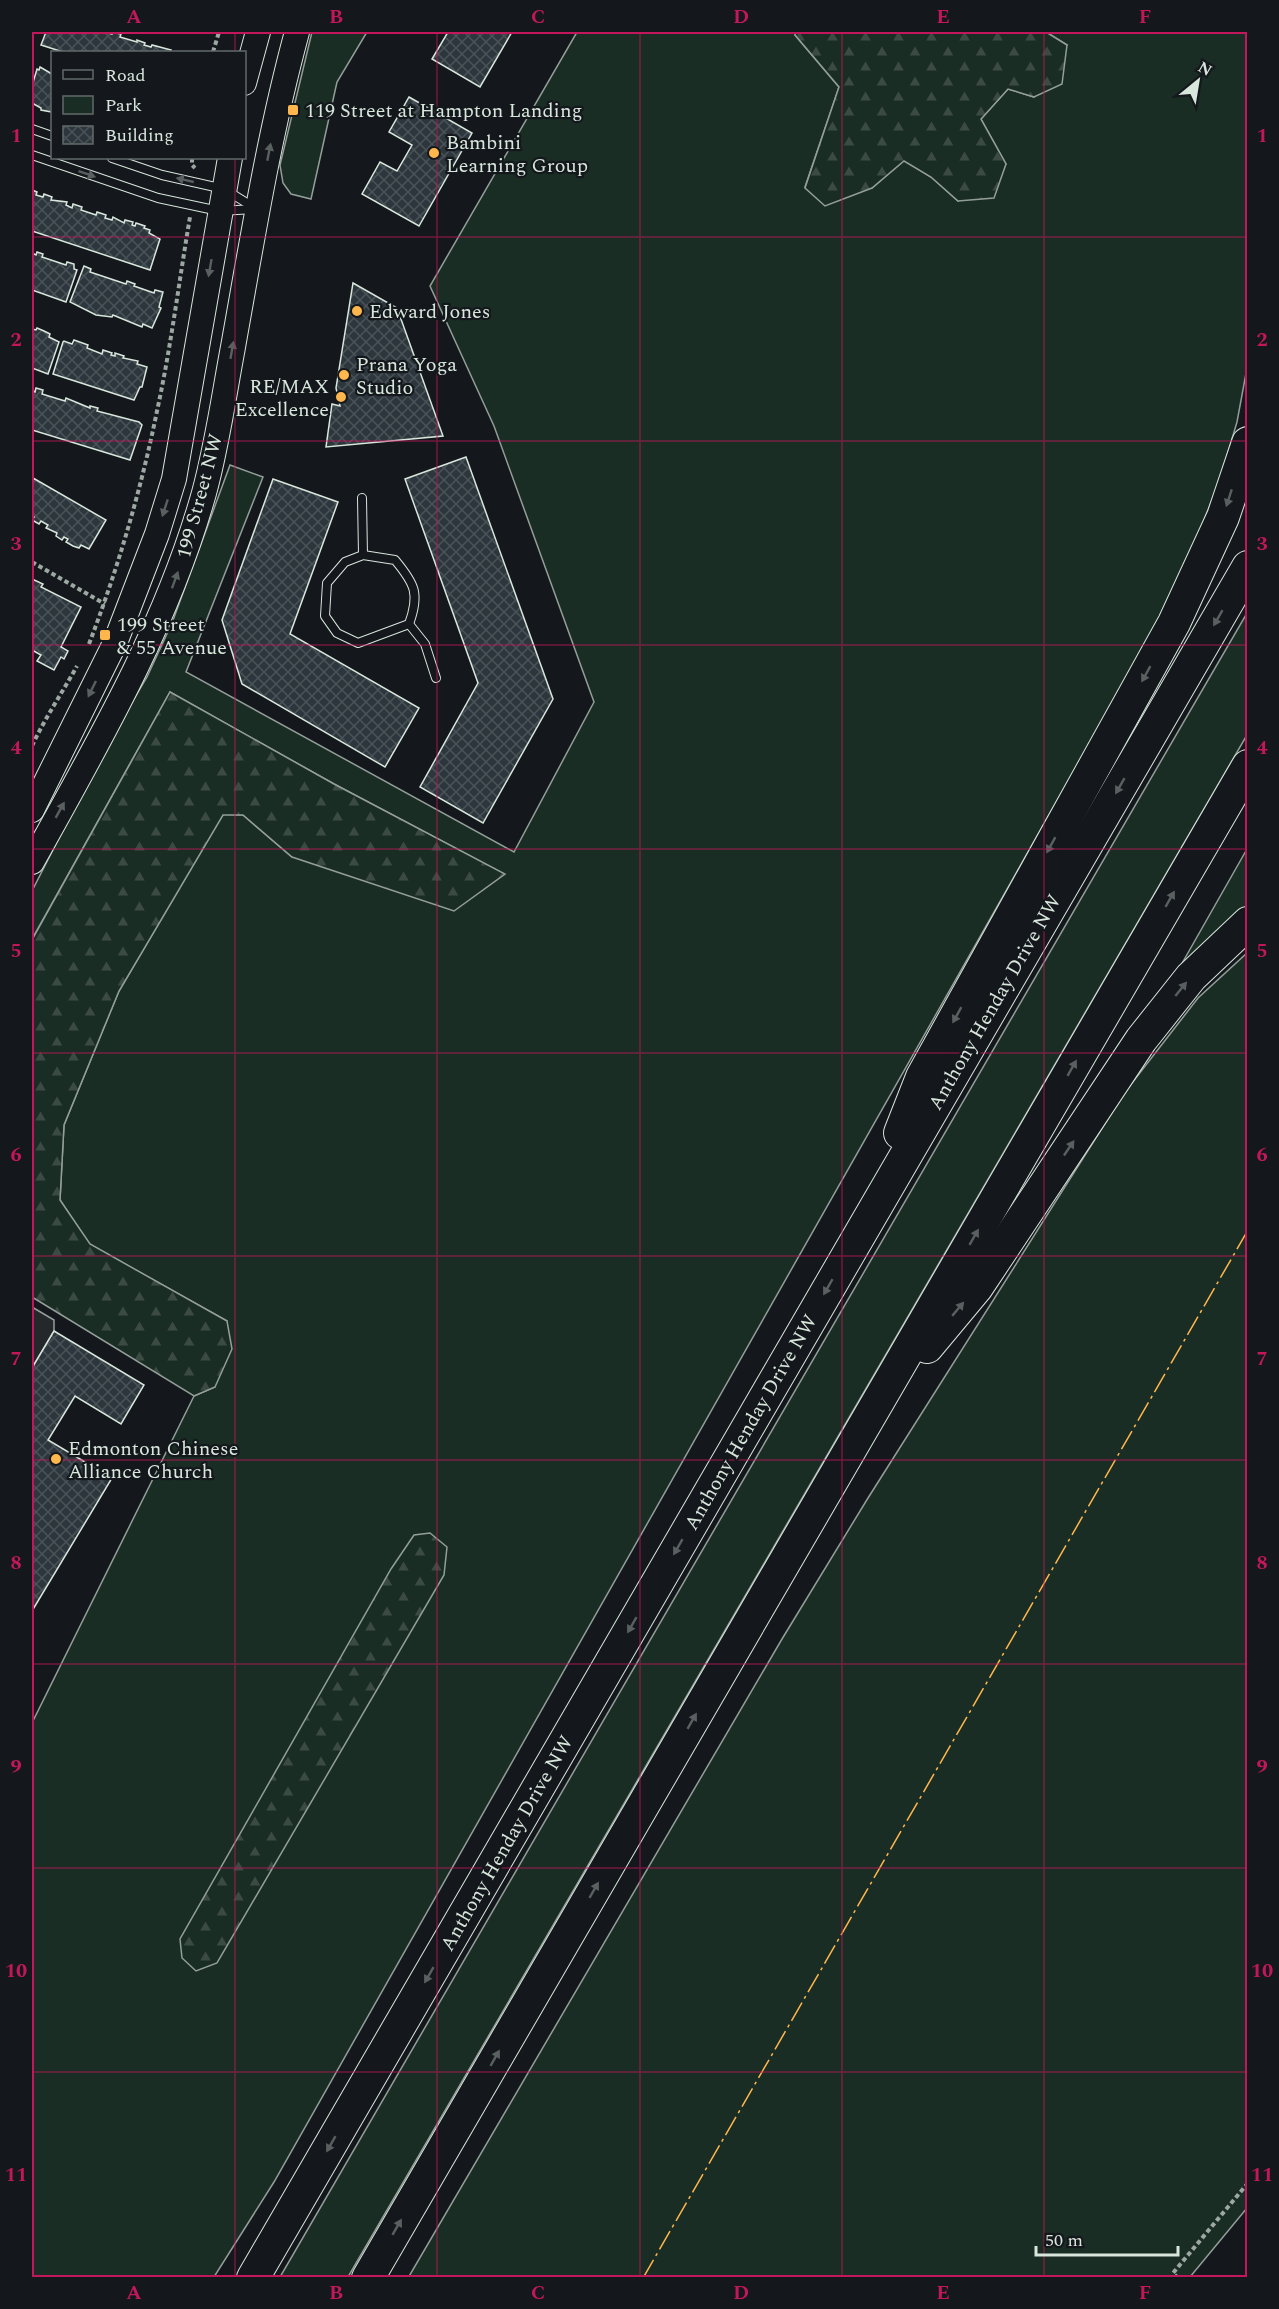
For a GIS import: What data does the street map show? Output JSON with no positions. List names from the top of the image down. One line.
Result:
{"streets":{"highway":["Anthony Henday Drive NW"],"main road":["199 Street NW"]},"places":{"transit":["119 Street at Hampton Landing","199 Street & 55 Avenue"],"other":["Bambini Learning Group","Edward Jones","Prana Yoga Studio","RE/MAX Excellence","Edmonton Chinese Alliance Church"]},"legend":["Road","Park","Building"],"scale_bar":"50 m","north":"top right","grid":{"columns":["A","B","C","D","E","F"],"rows":["1","2","3","4","5","6","7","8","9","10","11"]}}
